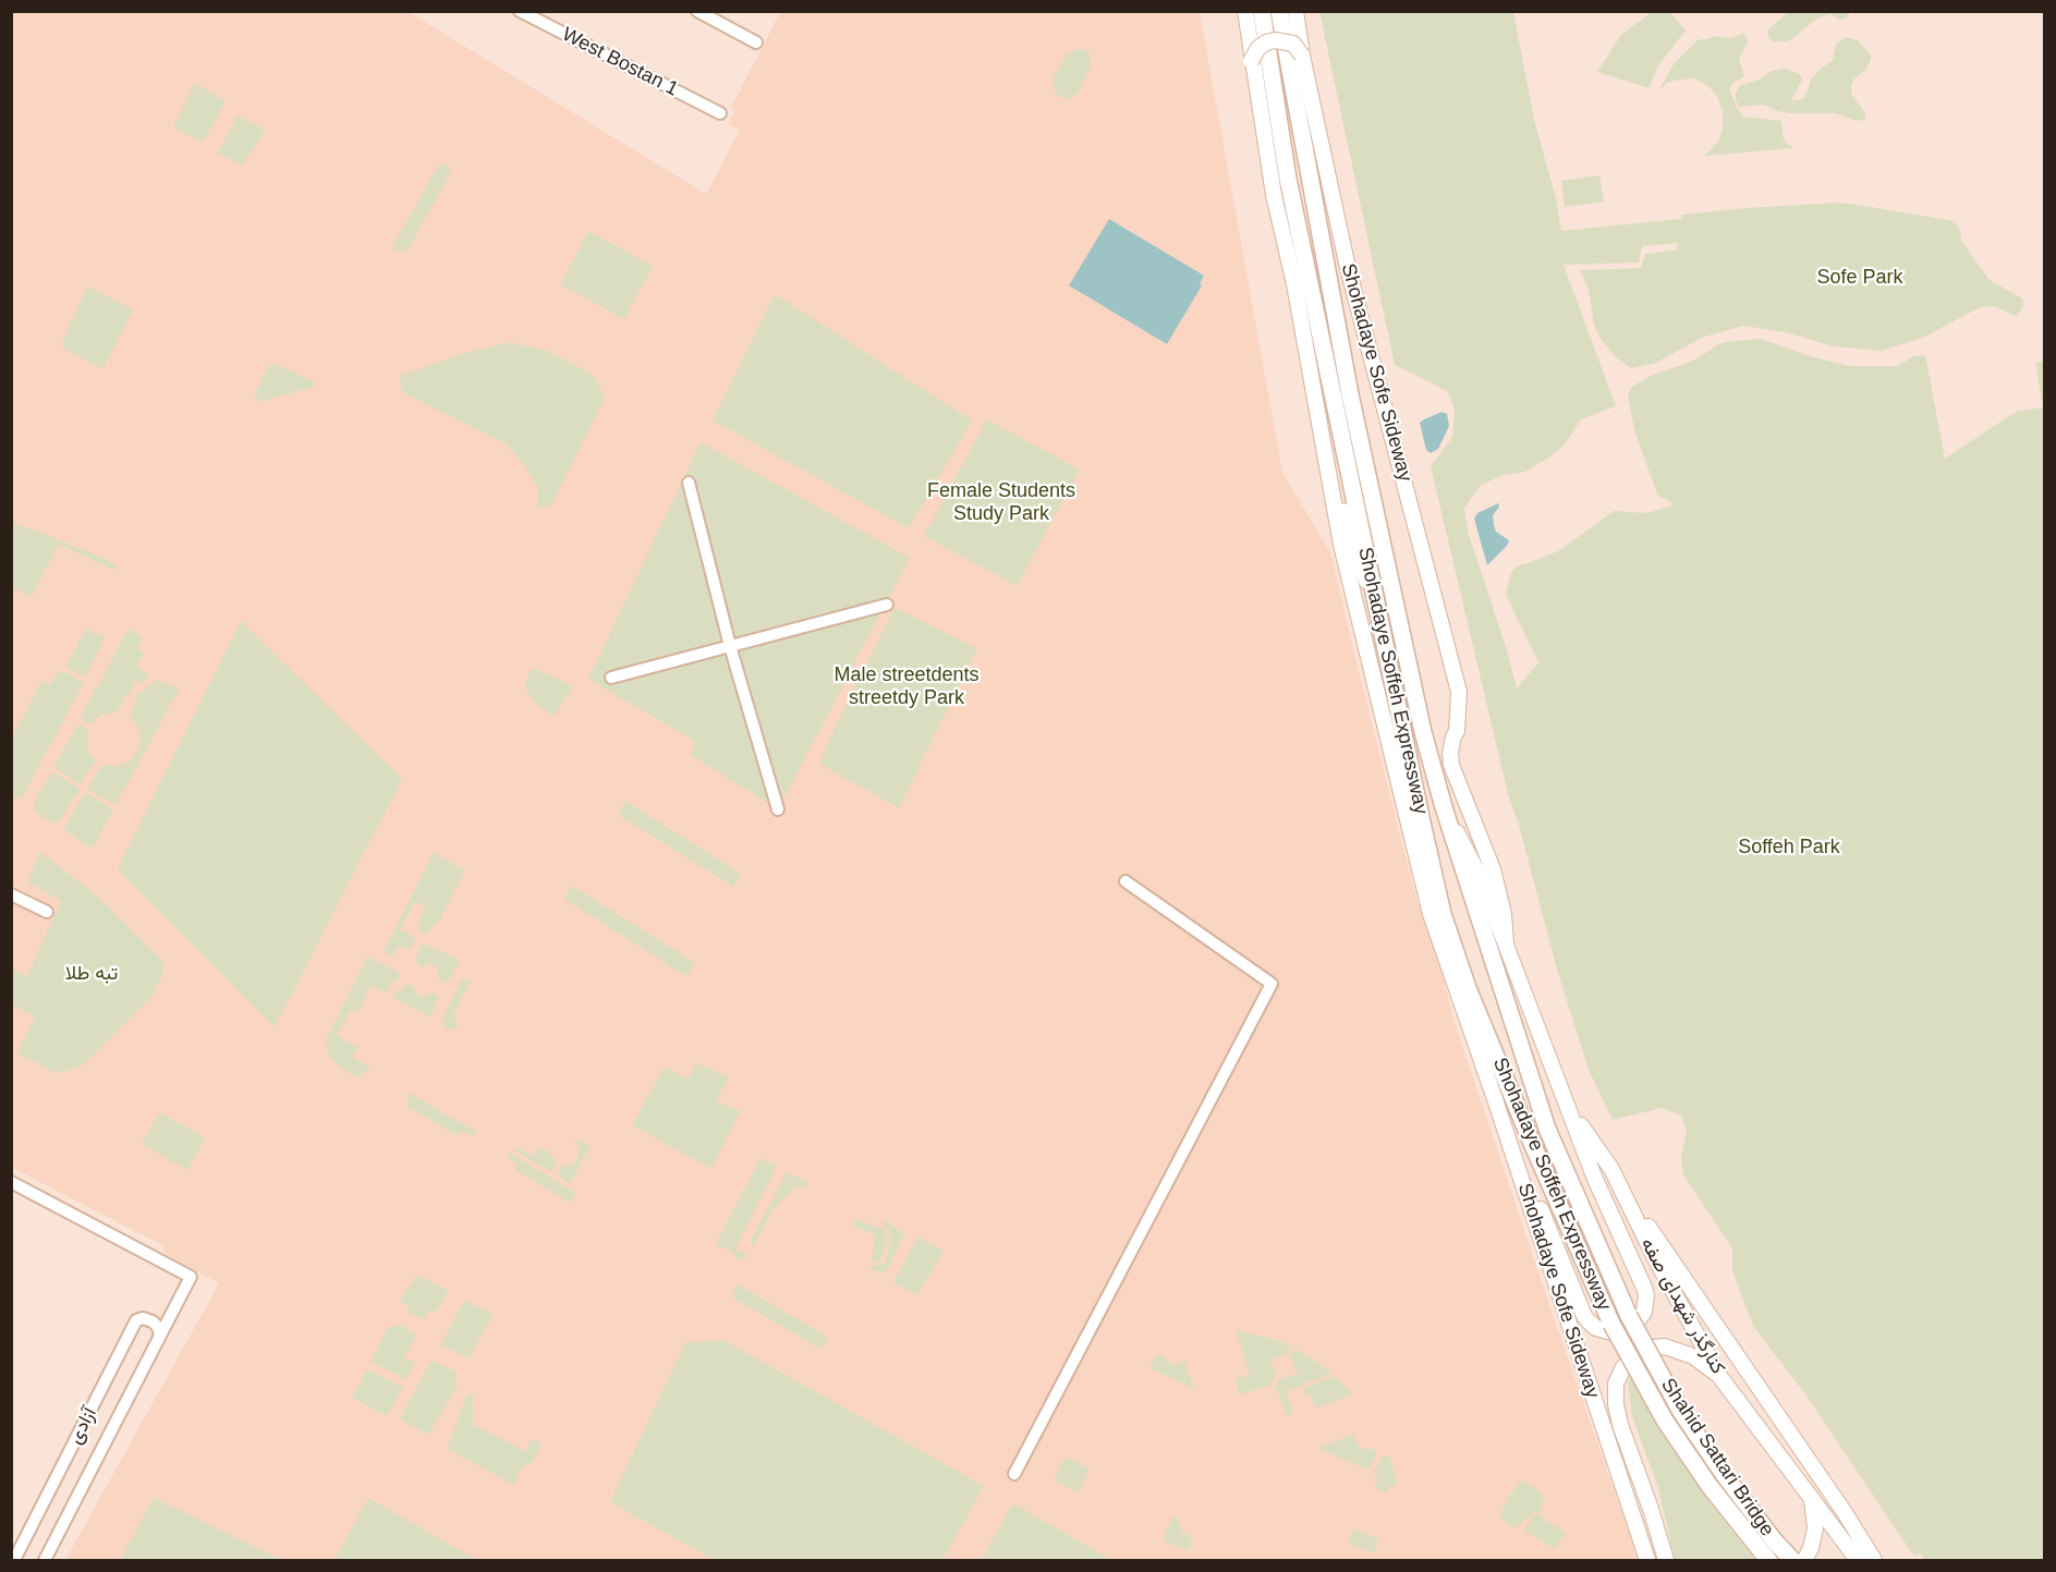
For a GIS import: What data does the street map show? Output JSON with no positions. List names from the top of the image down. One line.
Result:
{"streets":{"highway":["Shohadaye Soffeh Expressway","Shahid Sattari Bridge"],"main road":["Shohadaye Sofe Sideway","کنارگذر شهدای صفه"],"street":["West Bostan 1","آزادی"]},"crossings":[["Shohadaye Soffeh Expressway","Shahid Sattari Bridge"]],"parks":["Sofe Park","Female Students Study Park","Male streetdents streetdy Park","Soffeh Park","تبه طلا"]}
